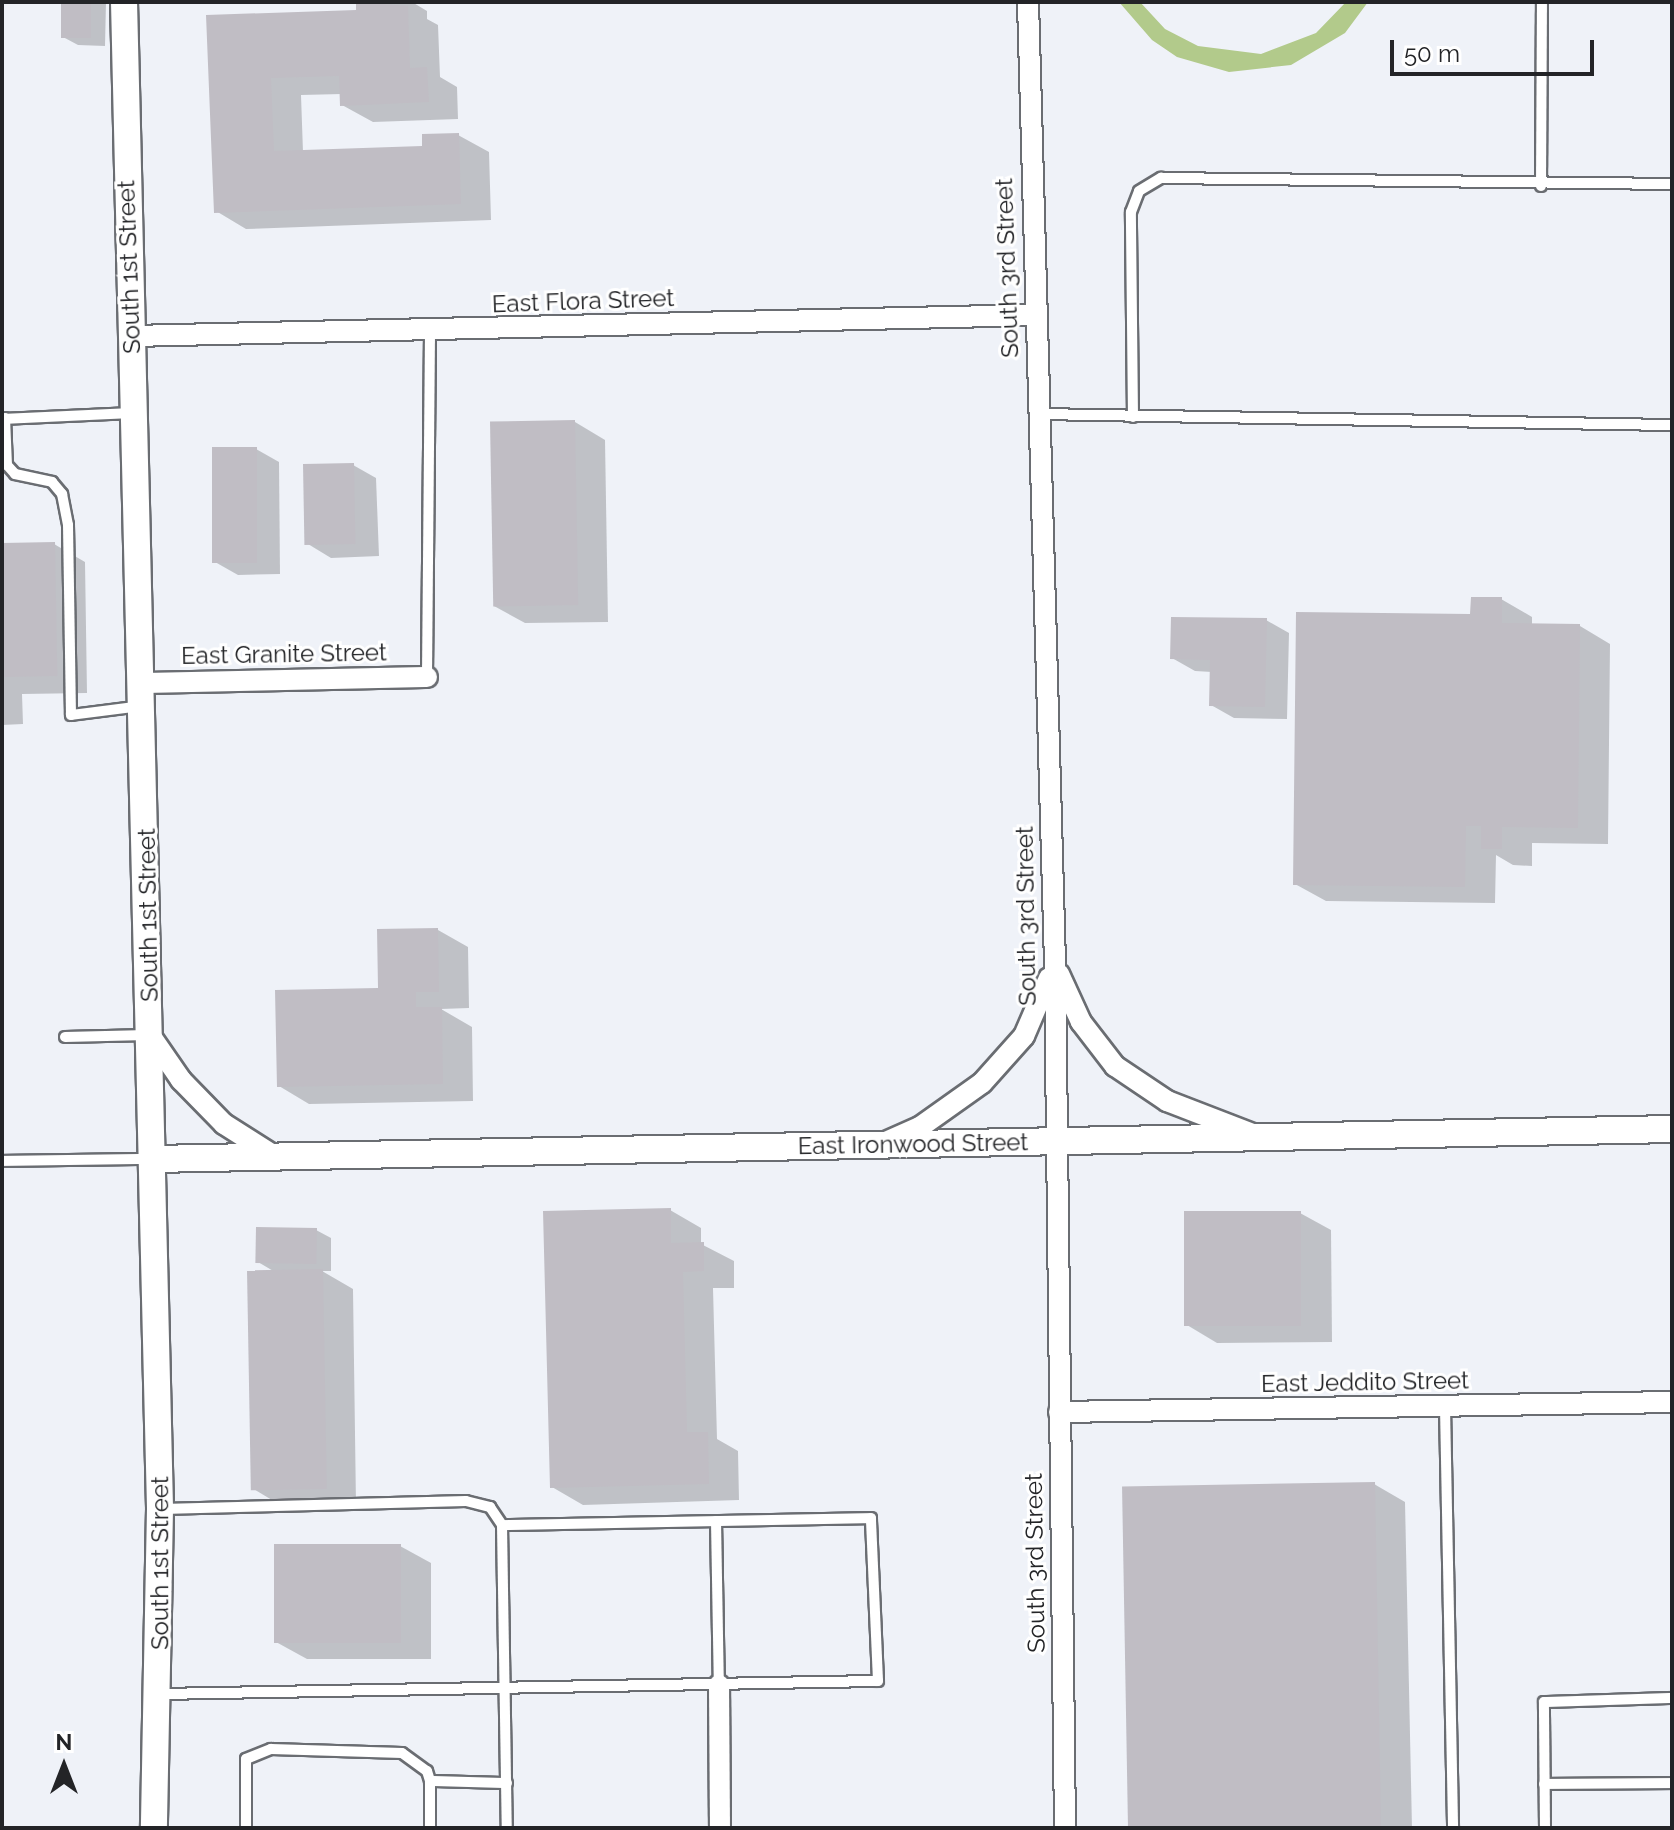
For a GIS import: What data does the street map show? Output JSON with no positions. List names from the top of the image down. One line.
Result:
{"streets":{"street":["South 1st Street","South 3rd Street","East Flora Street","East Granite Street","East Ironwood Street","East Jeddito Street"]},"crossings":[["South 1st Street","East Flora Street"],["South 1st Street","East Granite Street"],["South 1st Street","East Ironwood Street"],["South 3rd Street","East Flora Street"],["South 3rd Street","East Ironwood Street"],["South 3rd Street","East Jeddito Street"]],"scale_bar":"50 m","north":"top"}
